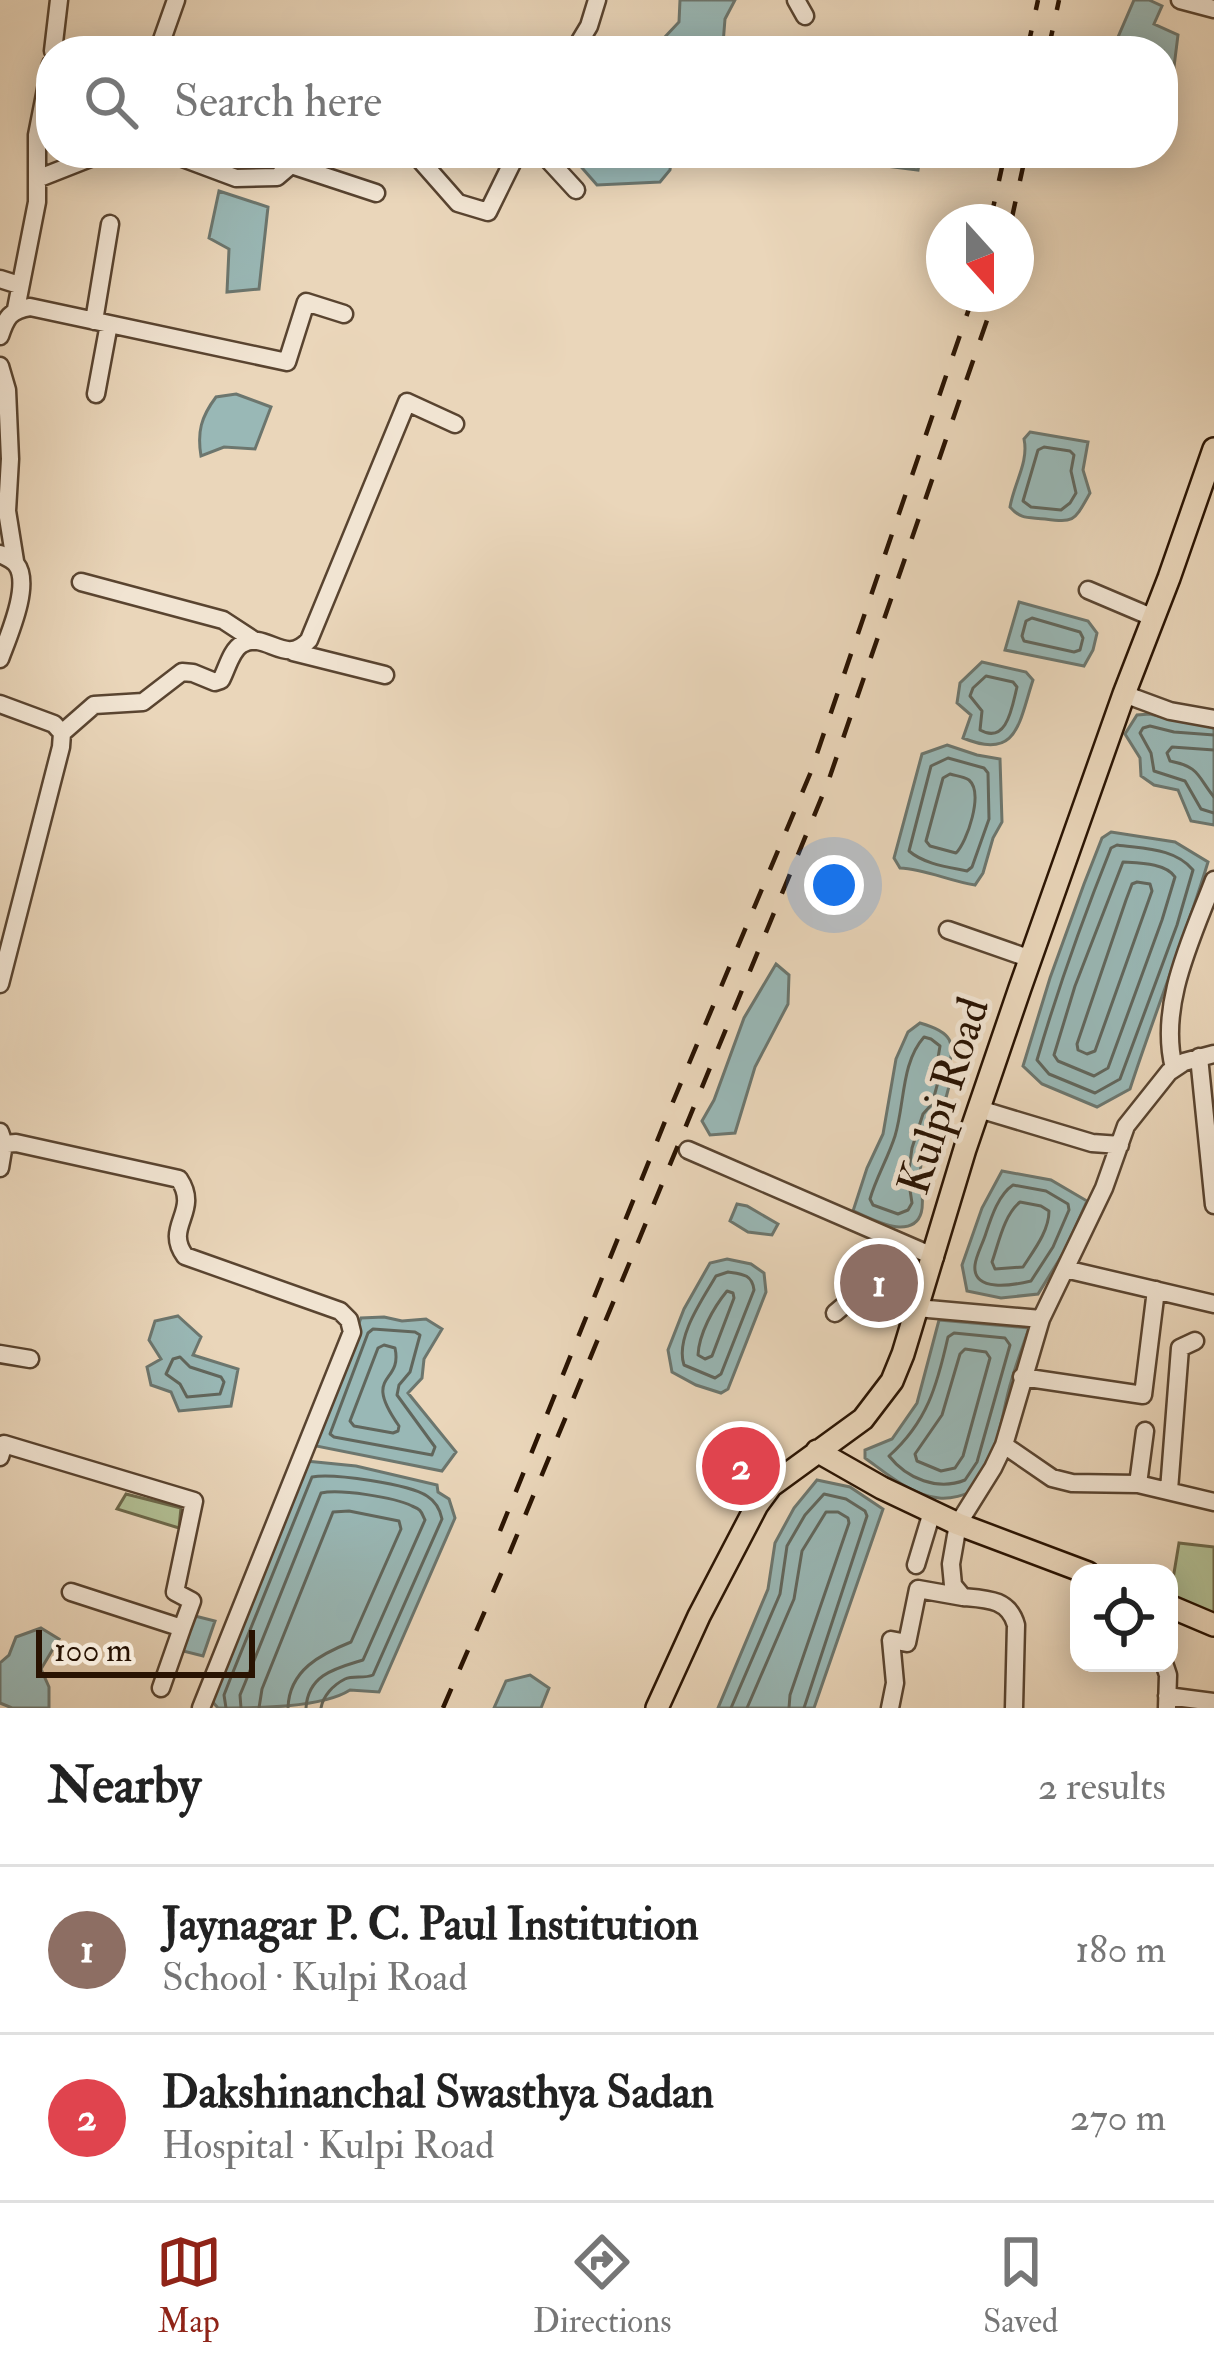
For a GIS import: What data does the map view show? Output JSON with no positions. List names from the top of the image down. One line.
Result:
{"streets":{"main road":["Kulpi Road"]},"scale_bar":"100 m","north":"bottom","page":{"search":"Search here","pins":["1","2"],"scale":"100 m","heading":["Nearby","2 results"],"list":[{"mark":"1","name":"Jaynagar P. C. Paul Institution","note":"School · Kulpi Road","value":"180 m"},{"mark":"2","name":"Dakshinanchal Swasthya Sadan","note":"Hospital · Kulpi Road","value":"270 m"}],"nav":["Map","Directions","Saved"]}}
